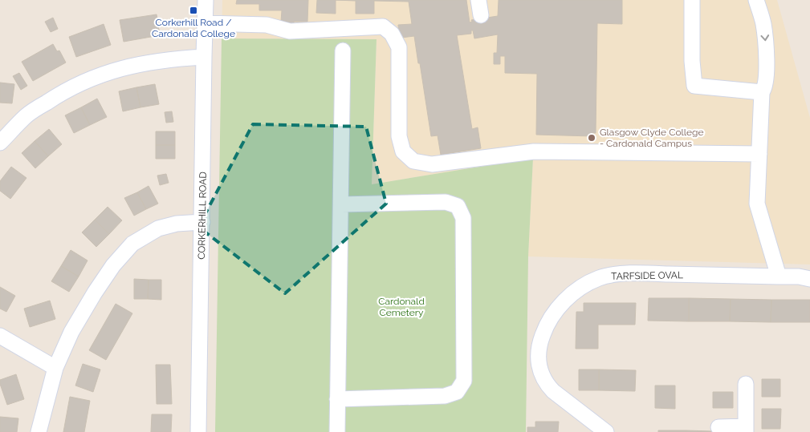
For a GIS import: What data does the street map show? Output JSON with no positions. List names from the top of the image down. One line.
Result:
{"streets":{"street":["CORKERHILL ROAD","TARFSIDE OVAL"]},"parks":["Cardonald Cemetery"],"places":{"transit":["Corkerhill Road / Cardonald College"],"other":["Glasgow Clyde College - Cardonald Campus"]}}
